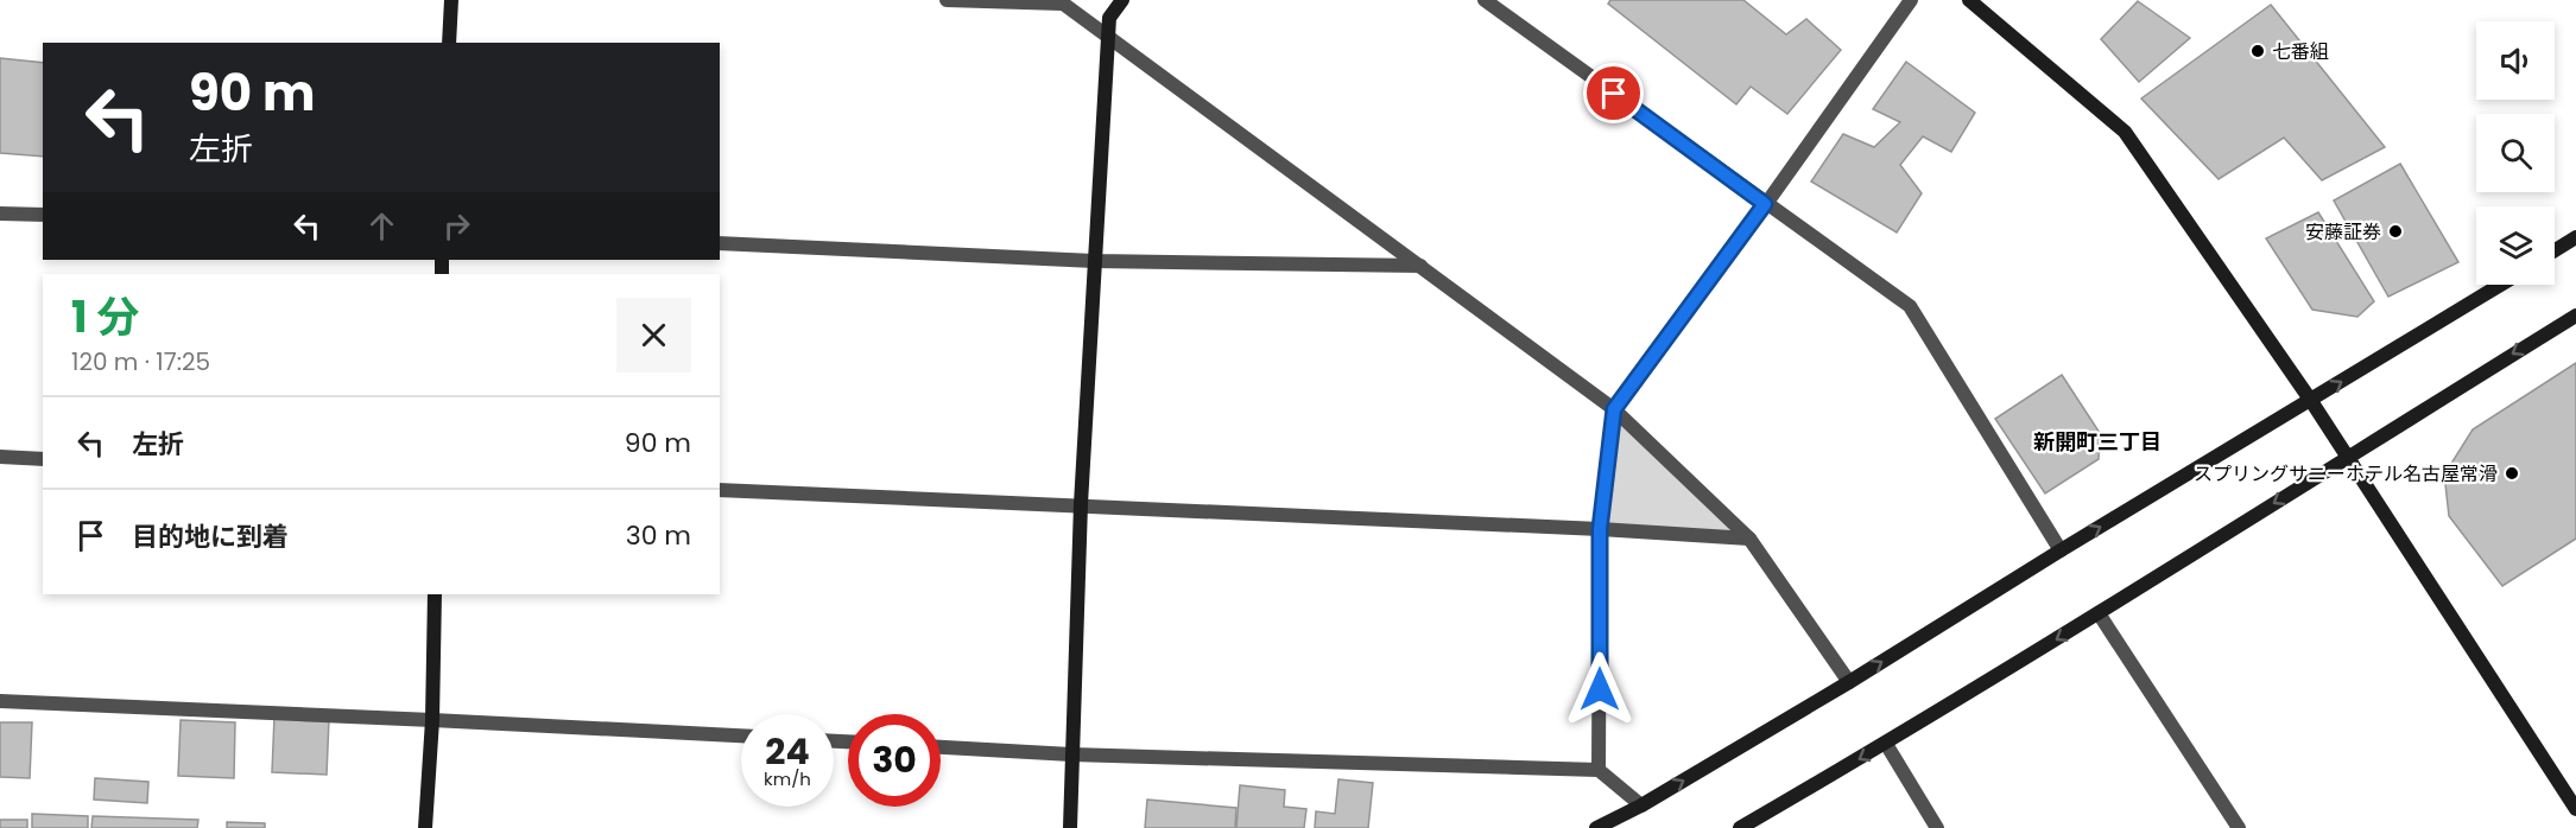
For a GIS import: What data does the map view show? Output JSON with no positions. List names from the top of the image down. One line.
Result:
{"districts":["新開町三丁目"],"places":["七番組","安藤証券","スプリングサニーホテル名古屋常滑"],"page":{"turn":["90 m","左折"],"heading":["1 分","120 m · 17:25"],"list":[{"name":"左折","value":"90 m"},{"name":"目的地に到着","value":"30 m"}],"speed":"24 km/h","limit":"30"}}
